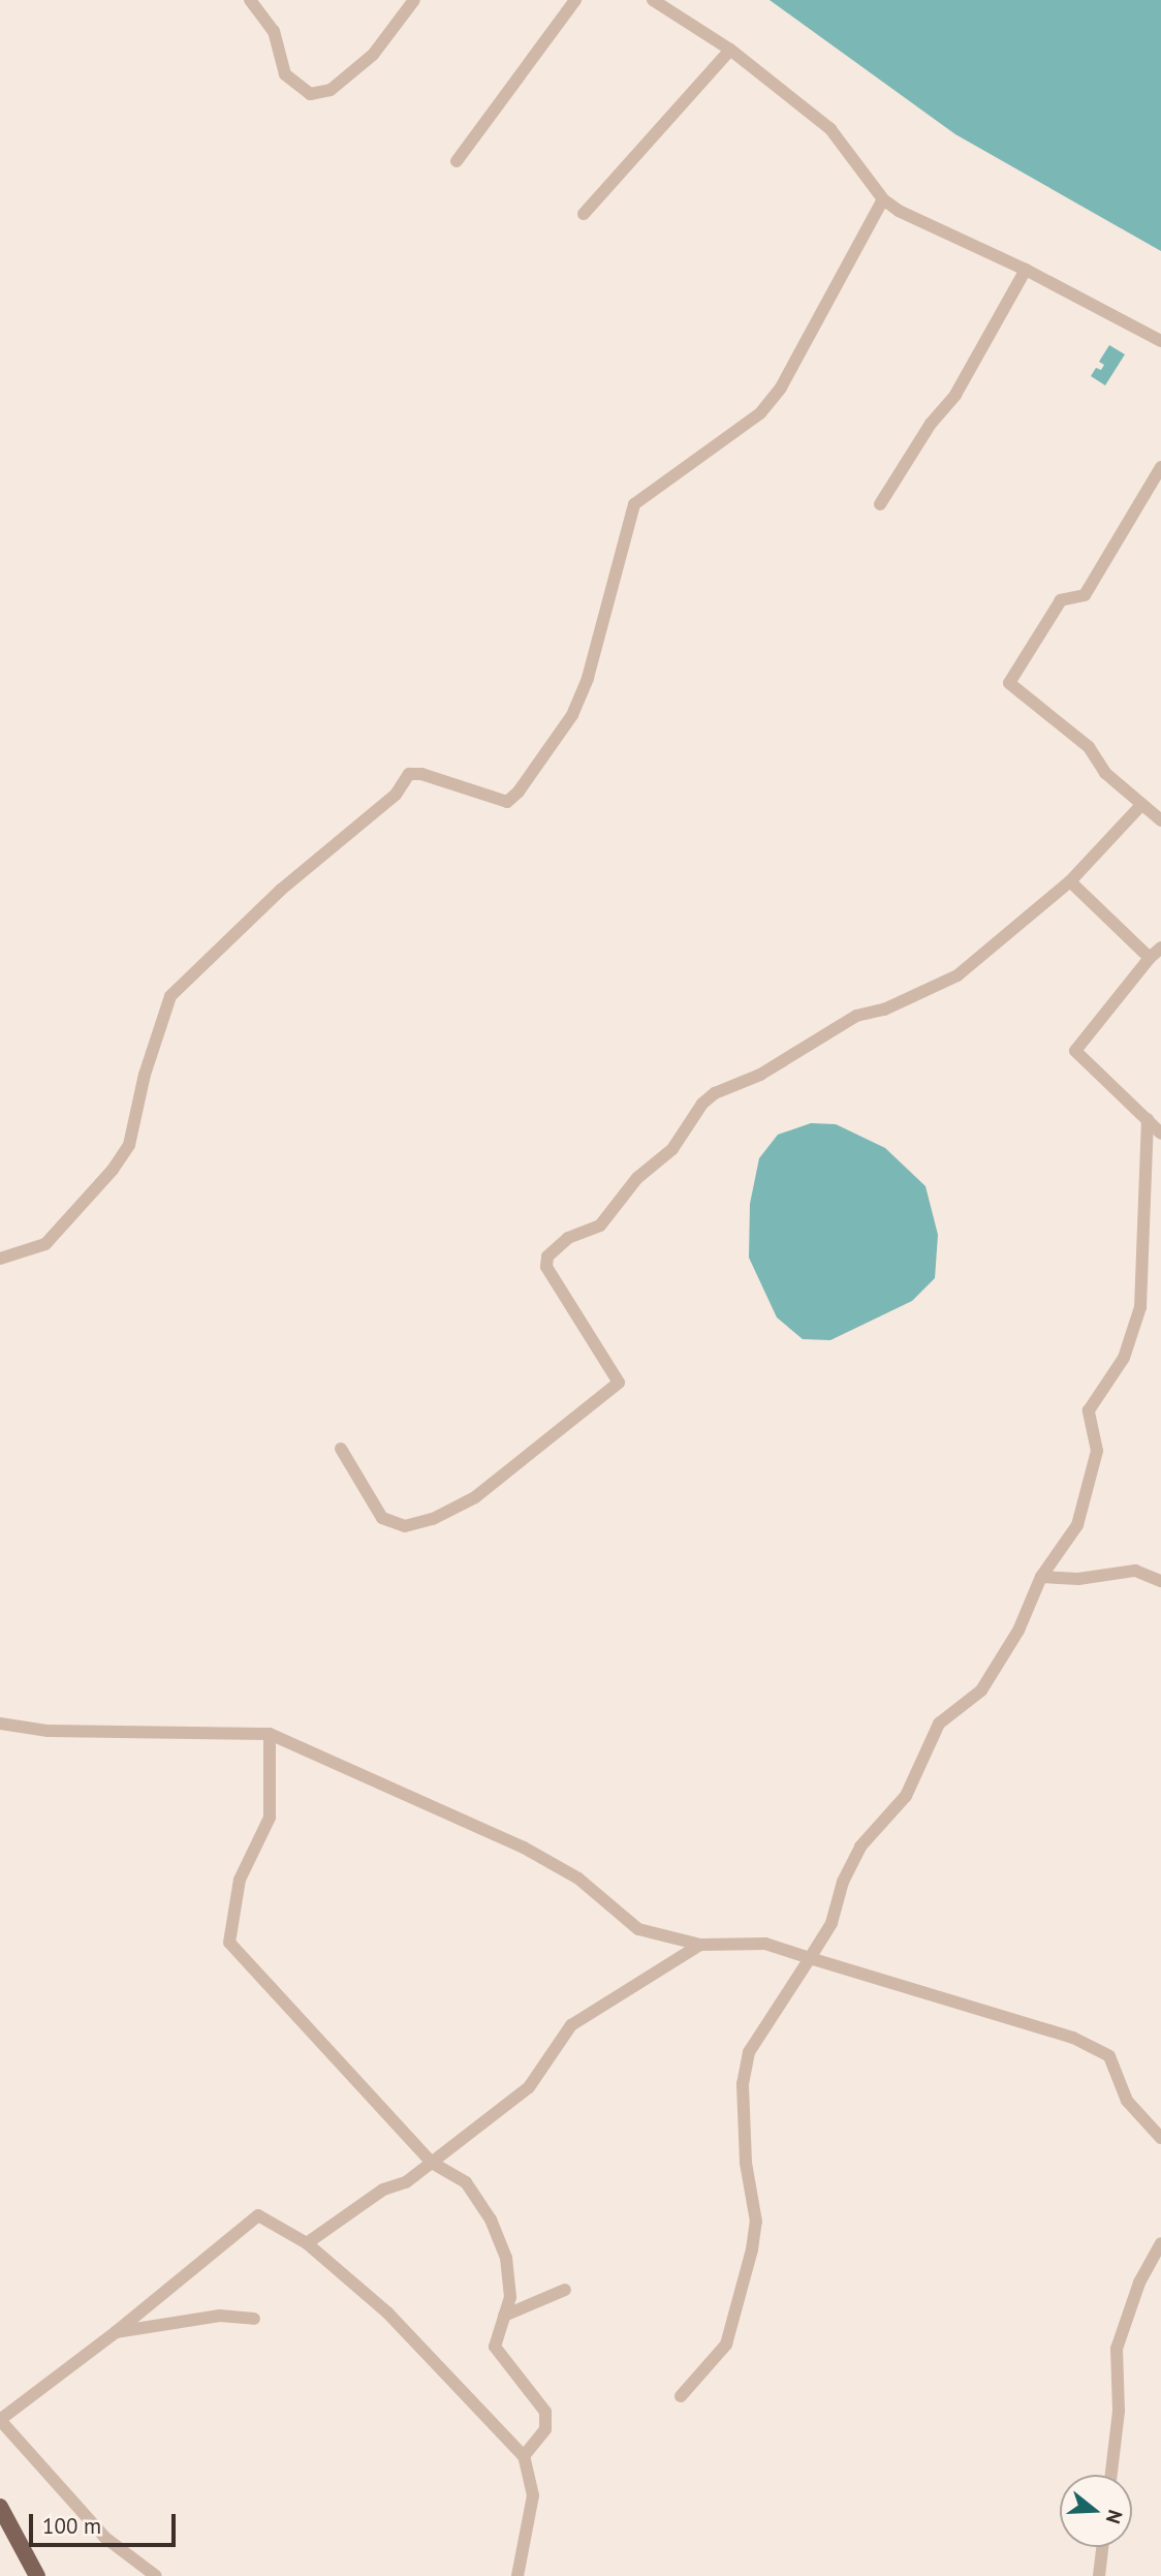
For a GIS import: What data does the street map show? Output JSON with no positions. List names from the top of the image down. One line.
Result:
{"scale_bar":"100 m","north":"right"}
